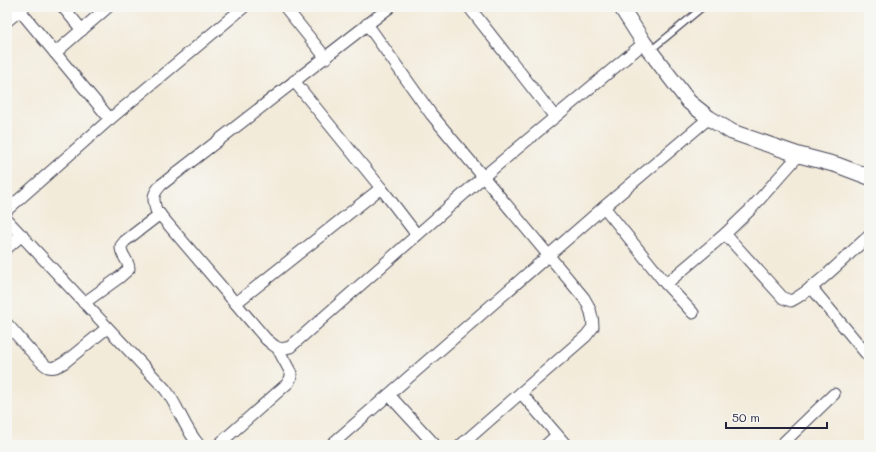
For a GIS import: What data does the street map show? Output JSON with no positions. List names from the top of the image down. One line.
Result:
{"scale_bar":"50 m"}
